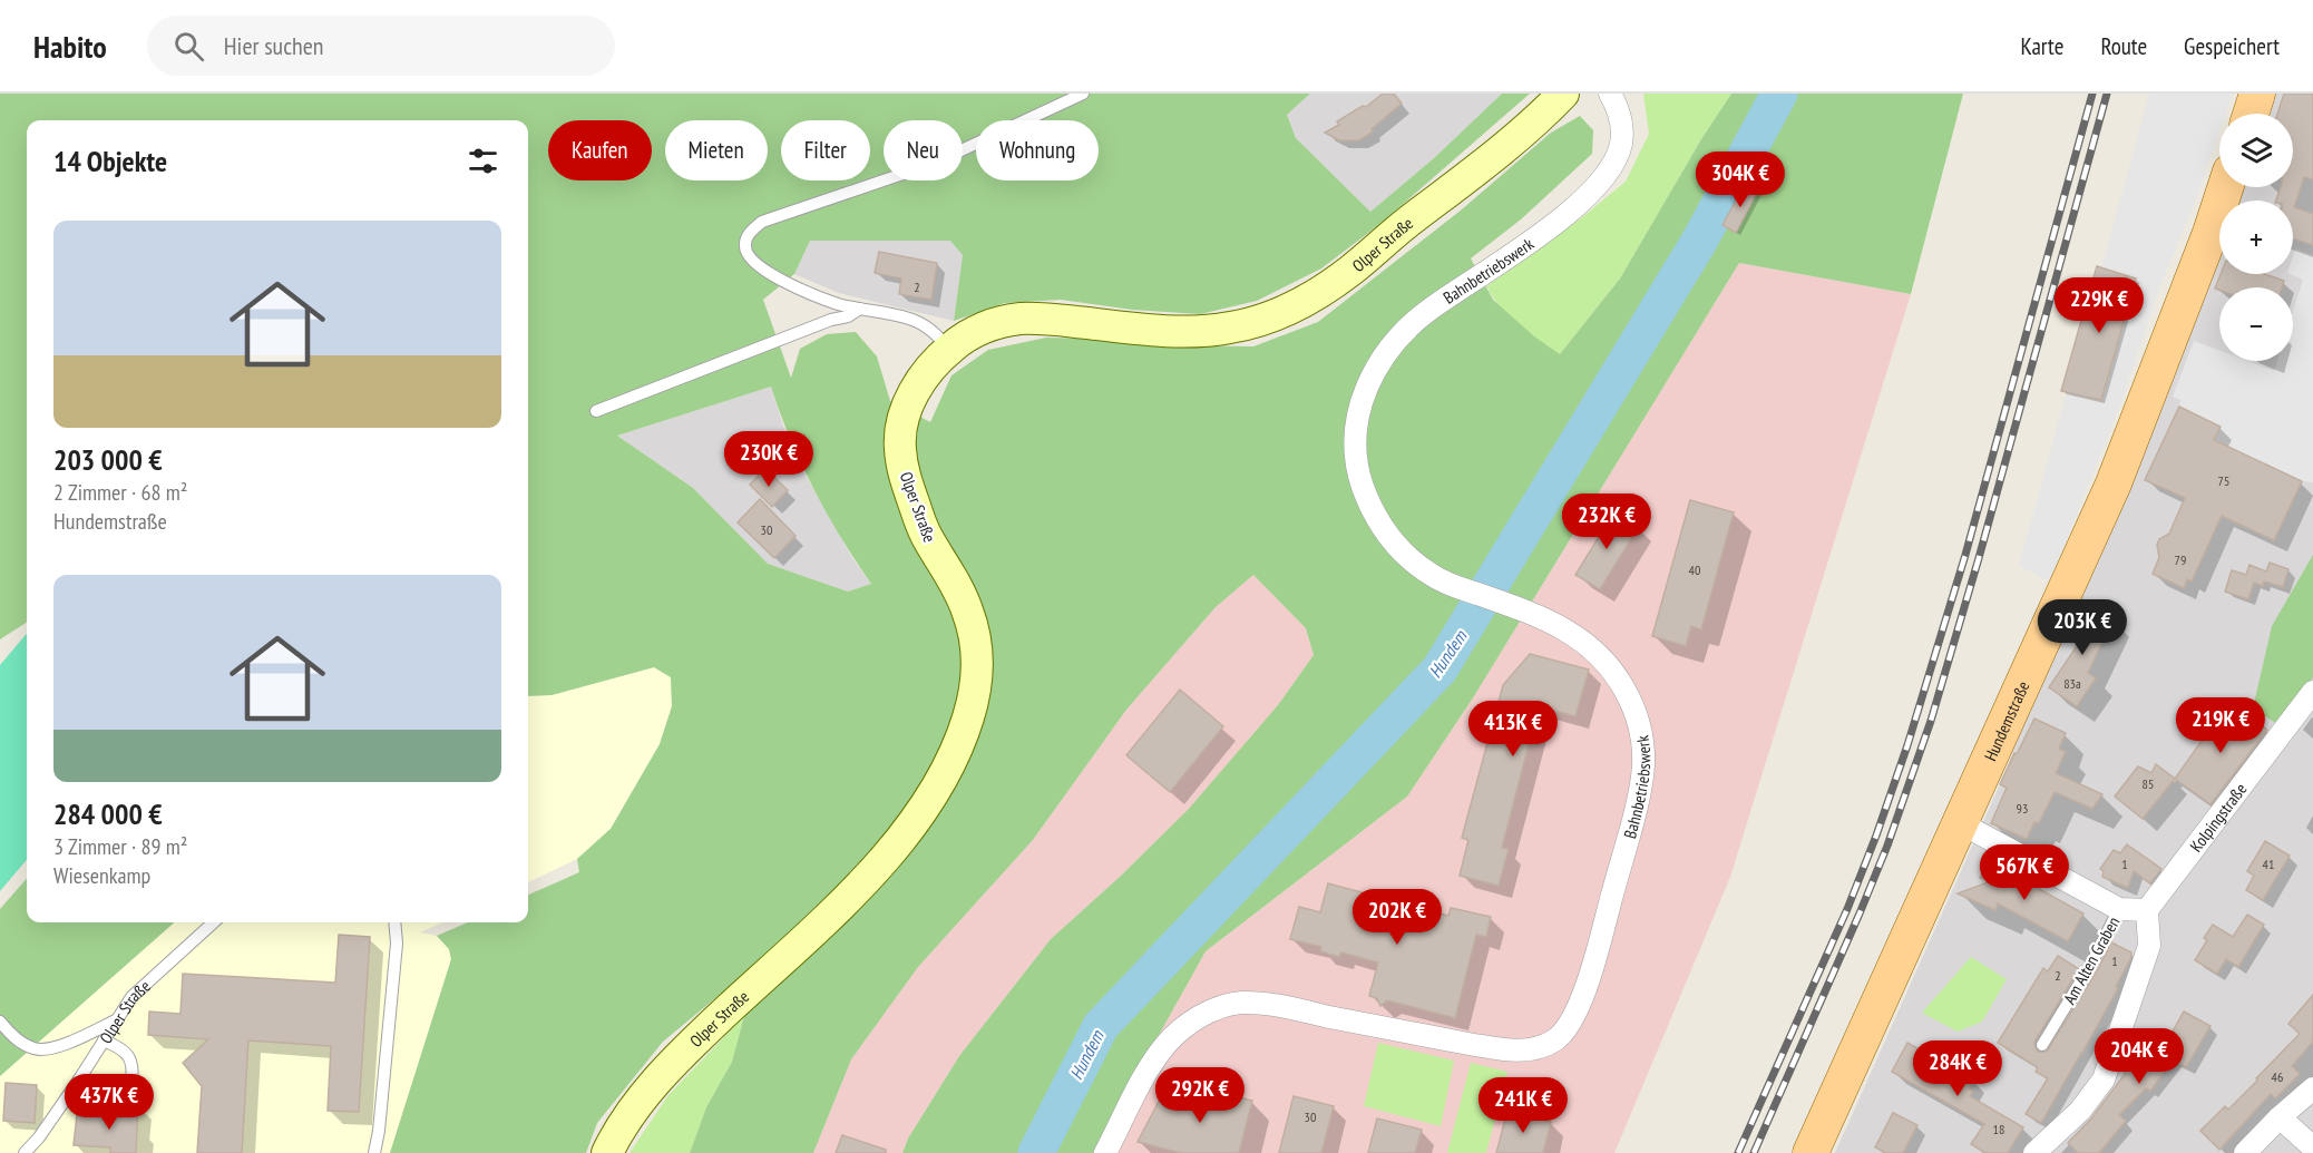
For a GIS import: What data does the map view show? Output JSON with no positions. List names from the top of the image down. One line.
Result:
{"streets":{"main road":["Olper Straße","Hundemstraße"],"street":["Bahnbetriebswerk","Kolpingstraße"],"lane":["Am Alten Graben"]},"water":["Hundem"],"house_numbers":["2","75","30","79","40","83a","85","93","1","41","1","2","46","30","18"],"page":{"header":"Habito","search":"Hier suchen","nav":["Karte","Route","Gespeichert"],"map_buttons":["+","−"],"chip":["Kaufen","Mieten","Filter","Neu","Wohnung"],"heading":"14 Objekte","price":["304K €","229K €","230K €","232K €","203K €","219K €","413K €","567K €","202K €","204K €","284K €","292K €","437K €","241K €"],"list":[{"name":"203 000 €","note":"2 Zimmer · 68 m² · Hundemstraße"},{"name":"284 000 €","note":"3 Zimmer · 89 m² · Wiesenkamp"}]}}
